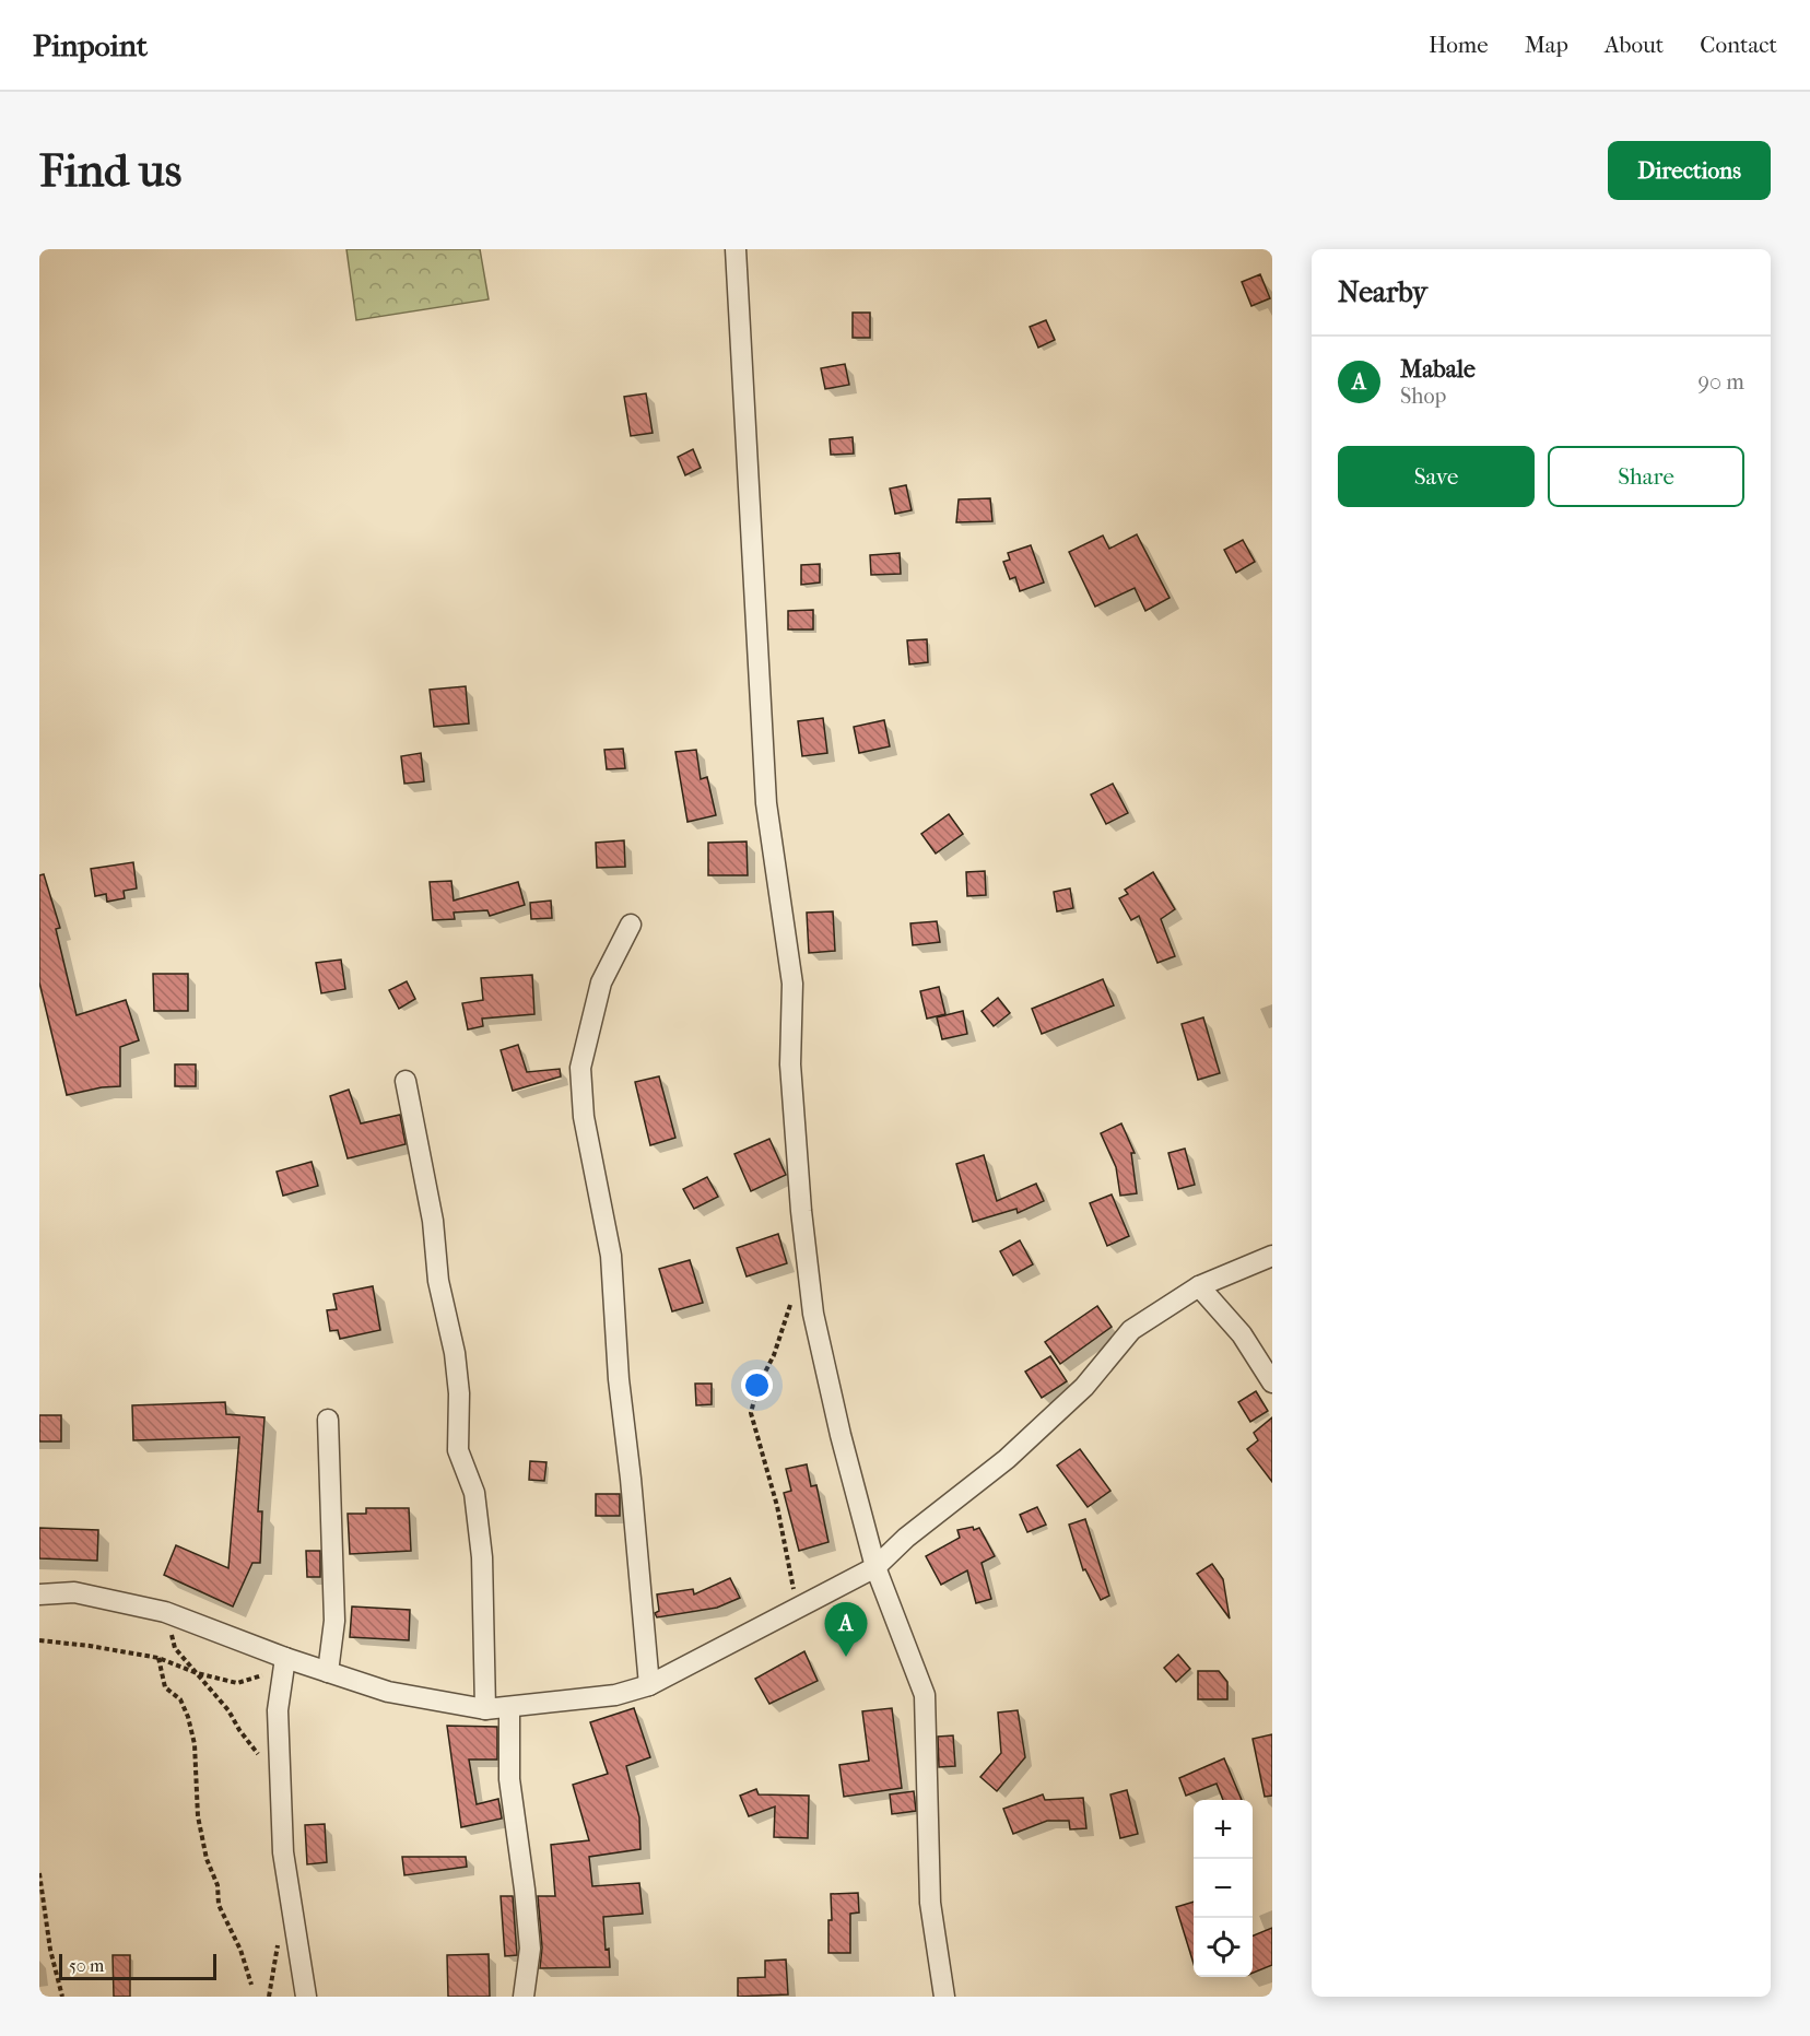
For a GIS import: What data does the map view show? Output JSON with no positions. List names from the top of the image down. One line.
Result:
{"scale_bar":"50 m","page":{"header":"Pinpoint","nav":["Home","Map","About","Contact"],"buttons":["Directions",["Save","Share"]],"title":"Find us","heading":"Nearby","list":[{"mark":"A","name":"Mabale","note":"Shop","value":"90 m"}],"pins":"A","map_buttons":["+","−"],"scale":"50 m"}}
